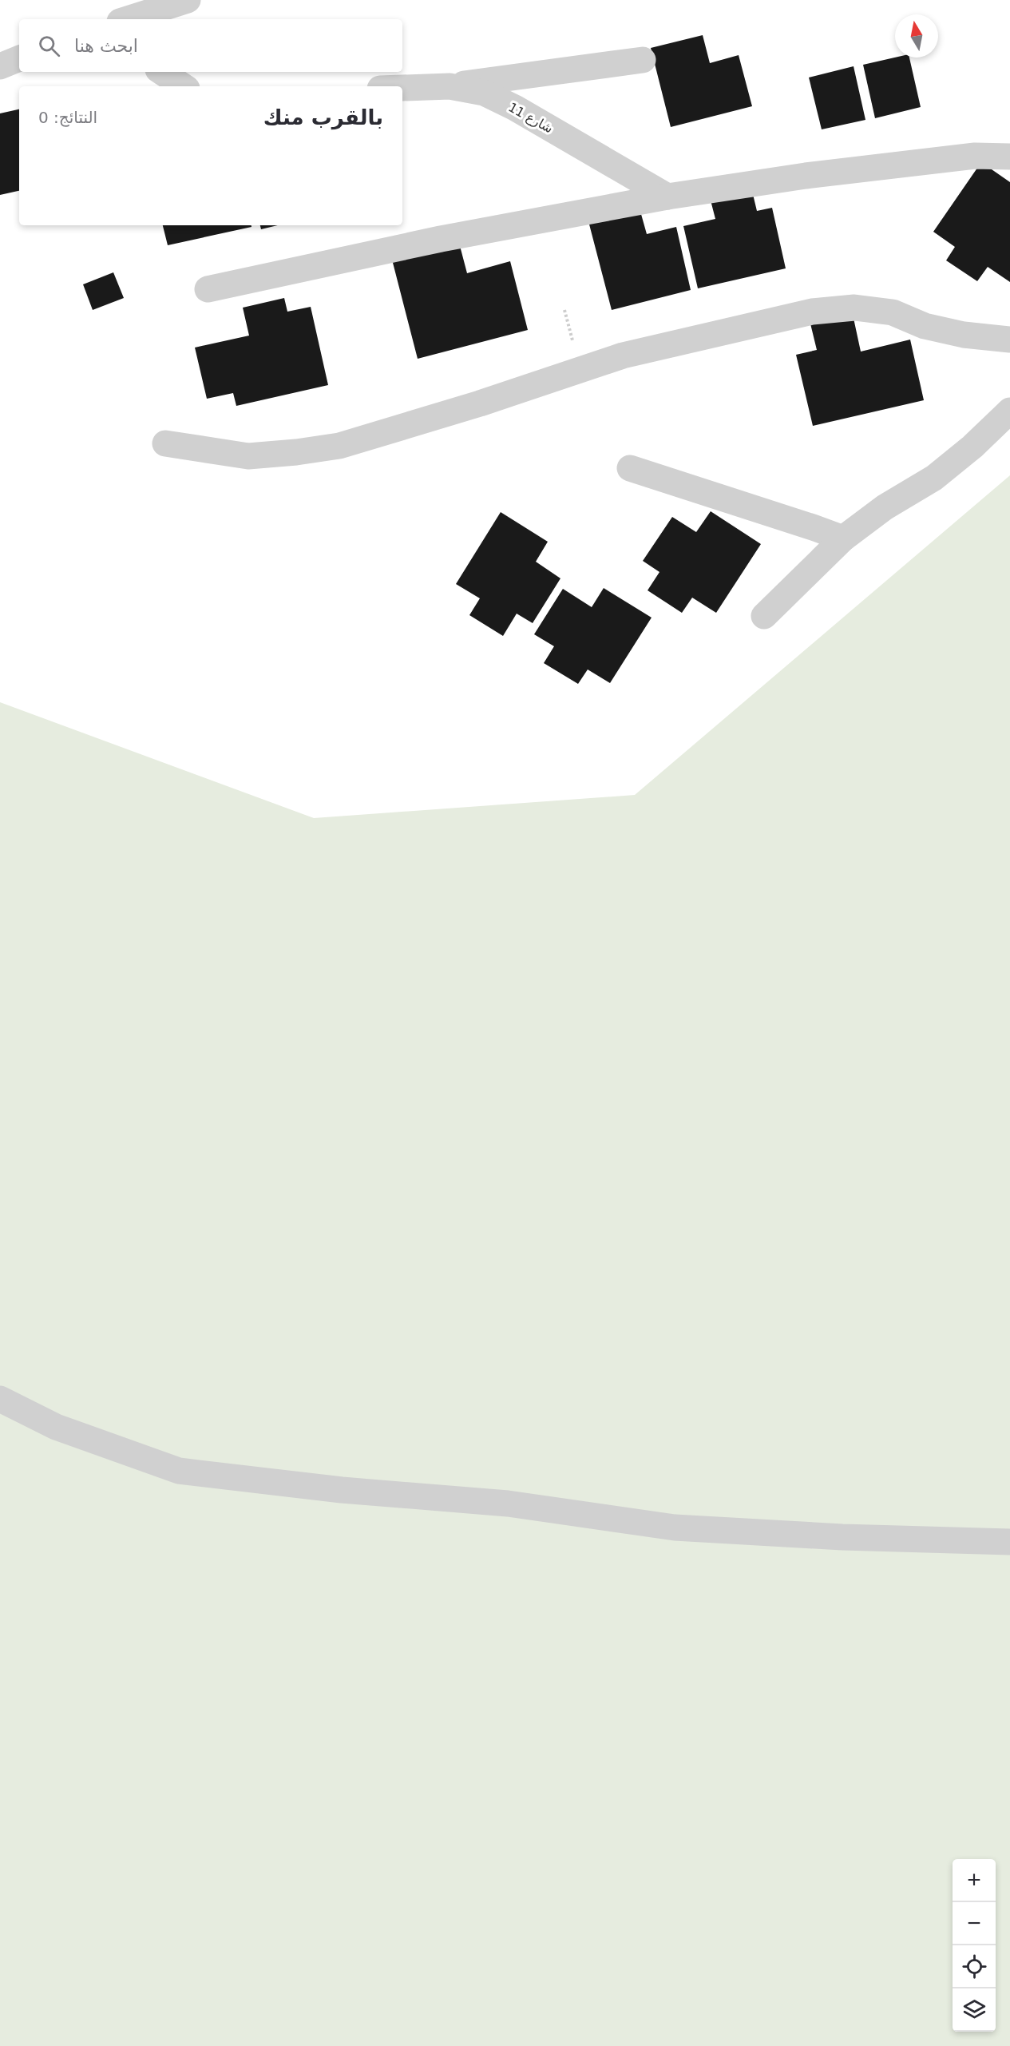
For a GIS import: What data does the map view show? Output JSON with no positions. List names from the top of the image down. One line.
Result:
{"streets":{"street":["شارع 11"]},"north":"top","page":{"search":"ابحث هنا","heading":["بالقرب منك","النتائج: 0"],"map_buttons":["+","−"]}}
